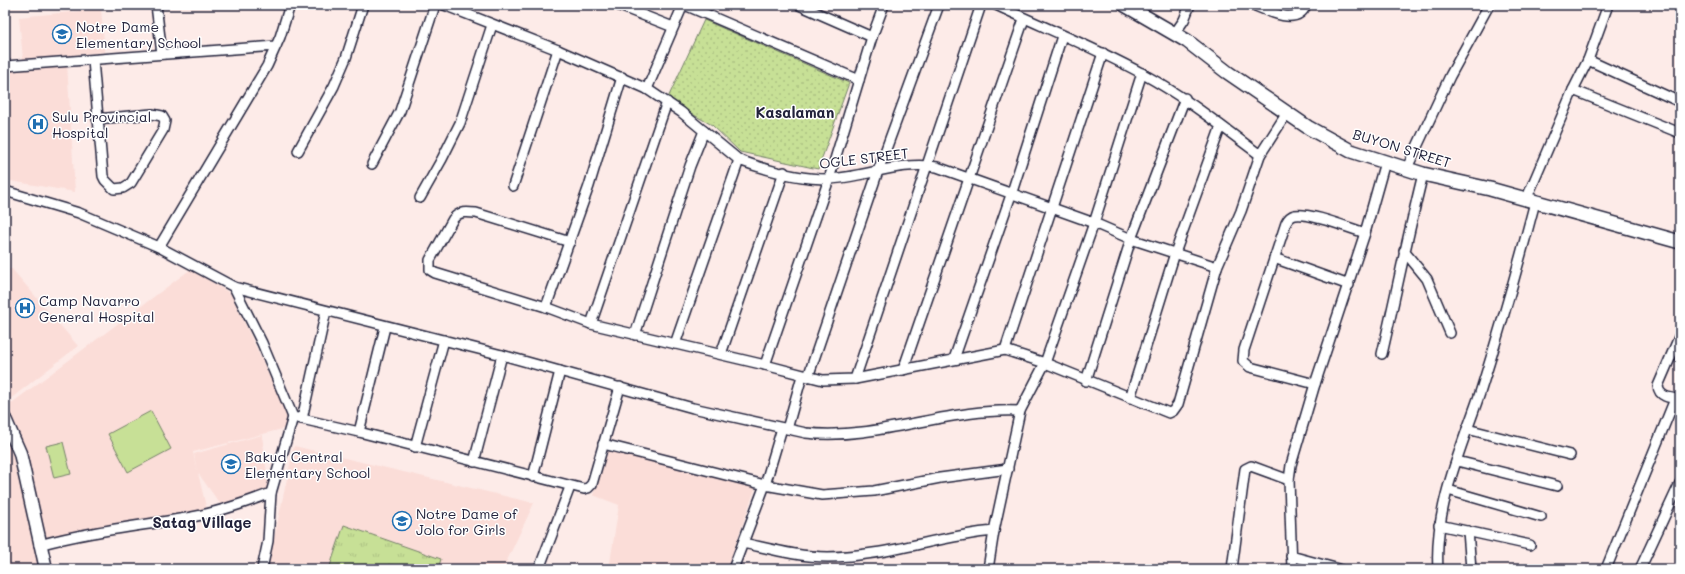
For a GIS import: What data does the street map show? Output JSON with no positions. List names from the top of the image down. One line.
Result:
{"streets":{"main road":["BUYON STREET"],"street":["OGLE STREET"]},"districts":["Kasalaman","Satag Village"],"places":{"school or university":["Notre Dame Elementary School","Bakud Central Elementary School","Notre Dame of Jolo for Girls"],"hospital":["Sulu Provincial Hospital","Camp Navarro General Hospital"]}}
